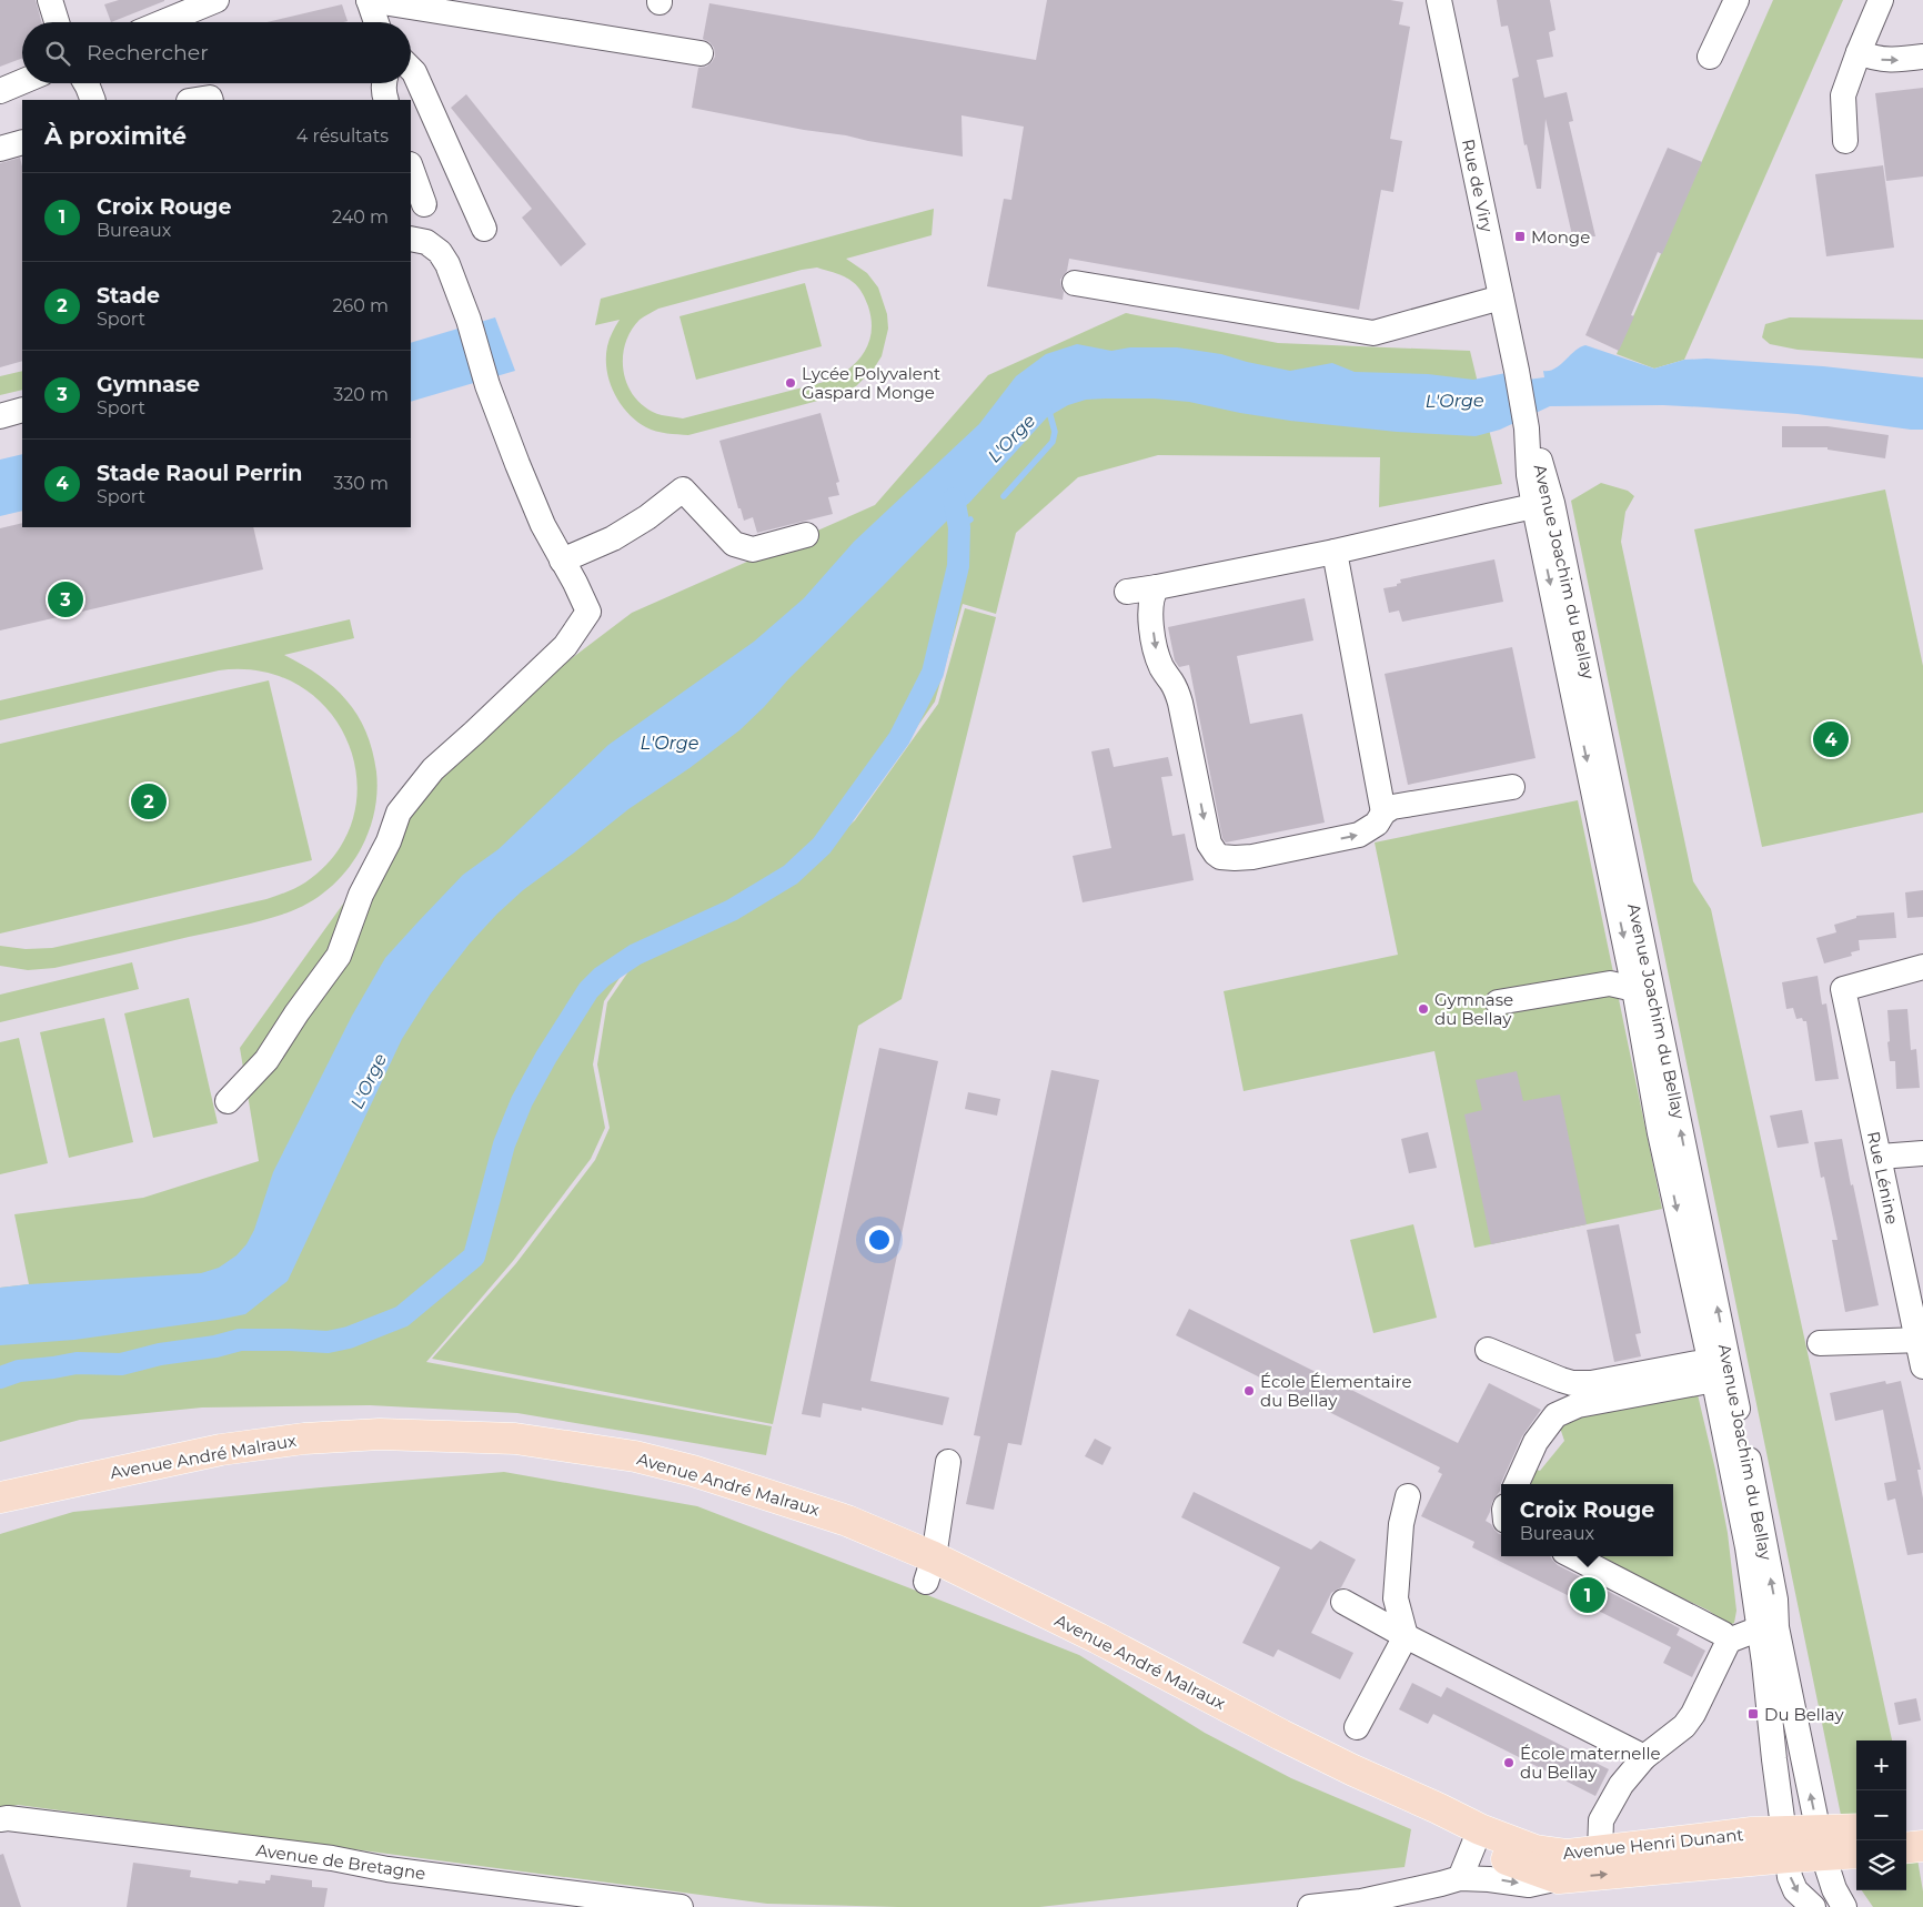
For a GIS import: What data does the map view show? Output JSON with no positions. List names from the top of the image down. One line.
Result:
{"streets":{"main road":["Avenue André Malraux","Avenue Henri Dunant"],"street":["Rue de Viry","Avenue Joachim du Bellay","Rue Lénine","Avenue de Bretagne"]},"crossings":[["Rue de Viry","Avenue Joachim du Bellay"],["Avenue Joachim du Bellay","Avenue Henri Dunant"],["Avenue André Malraux","Avenue Henri Dunant"]],"water":["L'Orge"],"places":{"transit":["Monge","Du Bellay"],"other":["Lycée Polyvalent Gaspard Monge","Gymnase du Bellay","École Élementaire du Bellay","École maternelle du Bellay"]},"page":{"search":"Rechercher","heading":["À proximité","4 résultats"],"list":[{"mark":"1","name":"Croix Rouge","note":"Bureaux","value":"240 m"},{"mark":"2","name":"Stade","note":"Sport","value":"260 m"},{"mark":"3","name":"Gymnase","note":"Sport","value":"320 m"},{"mark":"4","name":"Stade Raoul Perrin","note":"Sport","value":"330 m"}],"pins":["3","4","2","1"],"popup":["Croix Rouge","Bureaux"],"map_buttons":["+","−"]}}
